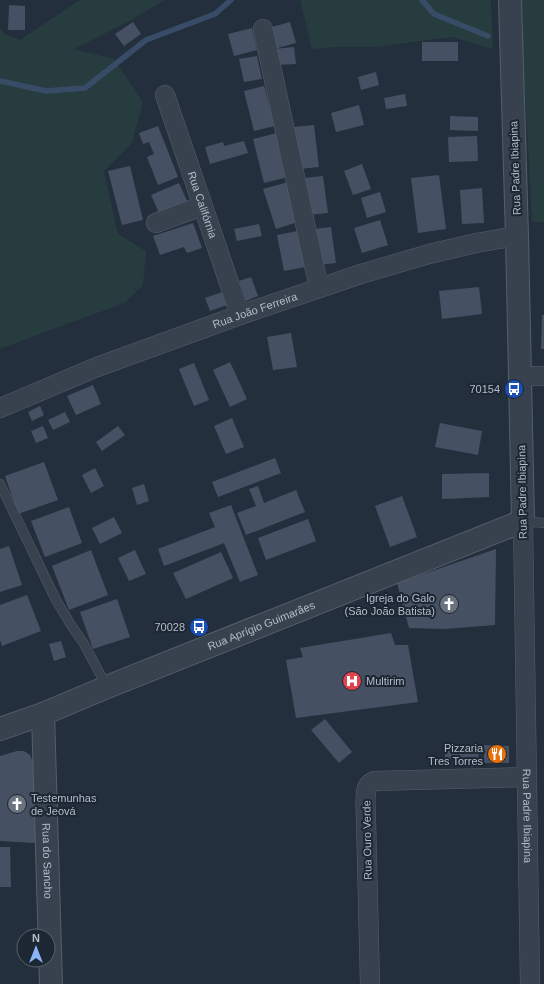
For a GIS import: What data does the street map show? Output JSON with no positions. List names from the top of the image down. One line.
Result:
{"streets":{"street":["Rua Padre Ibiapina","Rua Califórnia","Rua João Ferreira","Rua Aprígio Guimarães","Rua Ouro Verde","Rua do Sancho"]},"crossings":[["Rua Padre Ibiapina","Rua João Ferreira"],["Rua Padre Ibiapina","Rua Aprígio Guimarães"],["Rua Padre Ibiapina","Rua Ouro Verde"],["Rua Califórnia","Rua João Ferreira"],["Rua Aprígio Guimarães","Rua do Sancho"]],"places":{"bus stop":["70154","70028"],"church":["Igreja do Galo (São João Batista)","Testemunhas de Jeová"],"hospital":["Multirim"],"restaurant":["Pizzaria Tres Torres"]},"north":"top"}
